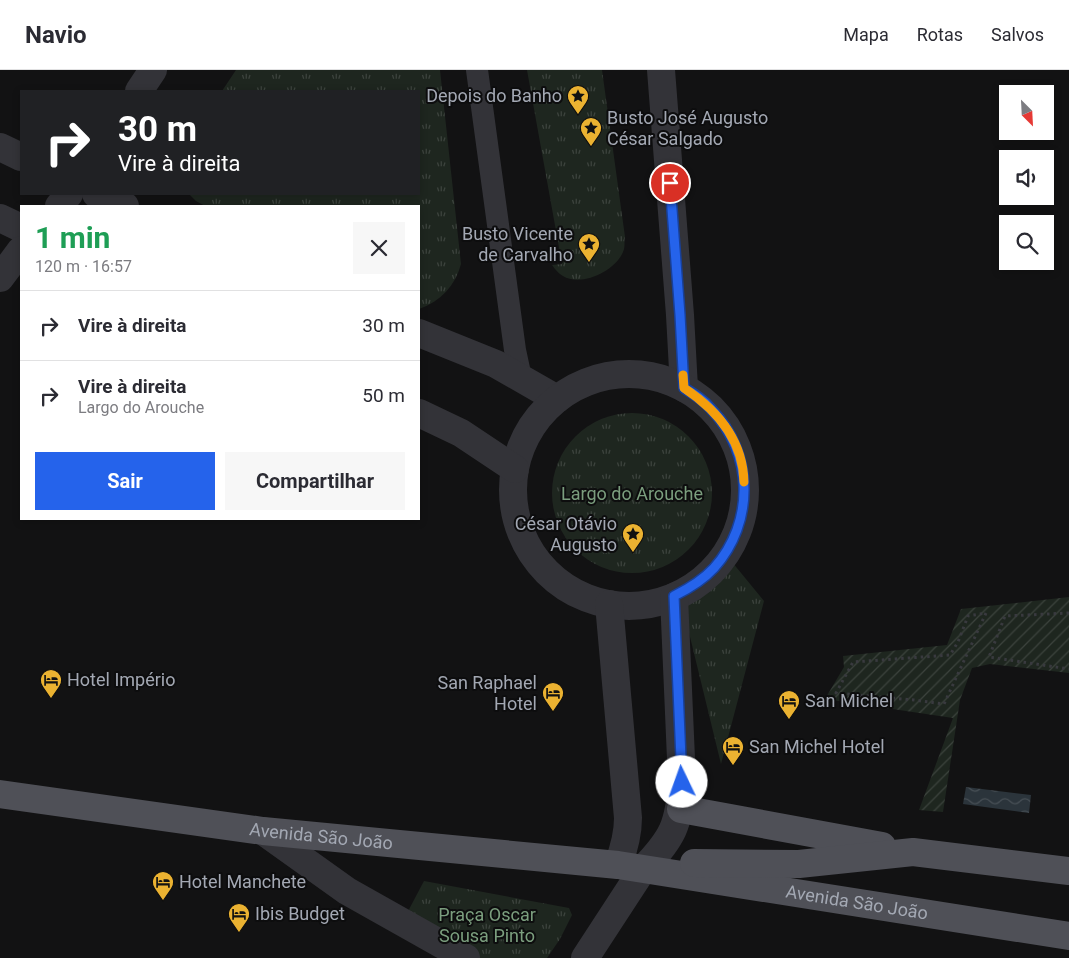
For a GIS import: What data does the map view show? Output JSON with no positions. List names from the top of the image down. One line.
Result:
{"streets":{"main road":["Avenida São João"]},"parks":["Largo do Arouche","Praça Oscar Sousa Pinto"],"places":{"place":["Depois do Banho","Busto José Augusto César Salgado","Busto Vicente de Carvalho","César Otávio Augusto"],"hotel":["Hotel Império","San Raphael Hotel","San Michel","San Michel Hotel","Hotel Manchete","Ibis Budget"]},"north":"bottom right","page":{"header":"Navio","nav":["Mapa","Rotas","Salvos"],"turn":["30 m","Vire à direita"],"heading":["1 min","120 m · 16:57"],"list":[{"name":"Vire à direita","value":"30 m"},{"name":"Vire à direita","note":"Largo do Arouche","value":"50 m"}],"buttons":["Sair","Compartilhar"]}}
